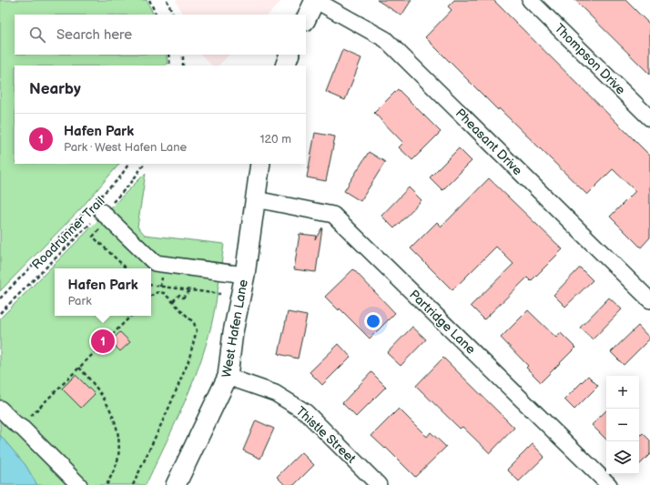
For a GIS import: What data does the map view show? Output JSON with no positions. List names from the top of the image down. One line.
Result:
{"streets":{"main road":["West Hafen Lane"],"street":["Thompson Drive","Pheasant Drive","Partridge Lane","Thistle Street"],"path":["Roadrunner Trail"]},"crossings":[["Partridge Lane","West Hafen Lane"],["West Hafen Lane","Thistle Street"]],"page":{"search":"Search here","heading":"Nearby","list":[{"mark":"1","name":"Hafen Park","note":"Park · West Hafen Lane","value":"120 m"}],"popup":["Hafen Park","Park"],"pins":"1","map_buttons":["+","−"]}}
